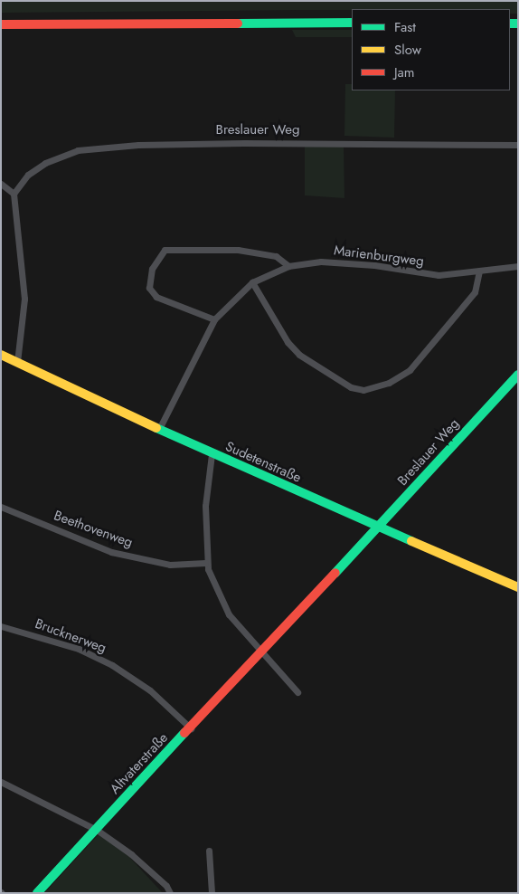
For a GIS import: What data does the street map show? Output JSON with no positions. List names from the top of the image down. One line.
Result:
{"streets":{"street":["Breslauer Weg","Marienburgweg","Sudetenstraße","Beethovenweg","Brucknerweg","Altvaterstraße"]},"crossings":[["Breslauer Weg","Sudetenstraße"],["Breslauer Weg","Altvaterstraße"],["Marienburgweg","Sudetenstraße"],["Sudetenstraße","Altvaterstraße"],["Brucknerweg","Altvaterstraße"]],"legend":["Fast","Slow","Jam"]}
